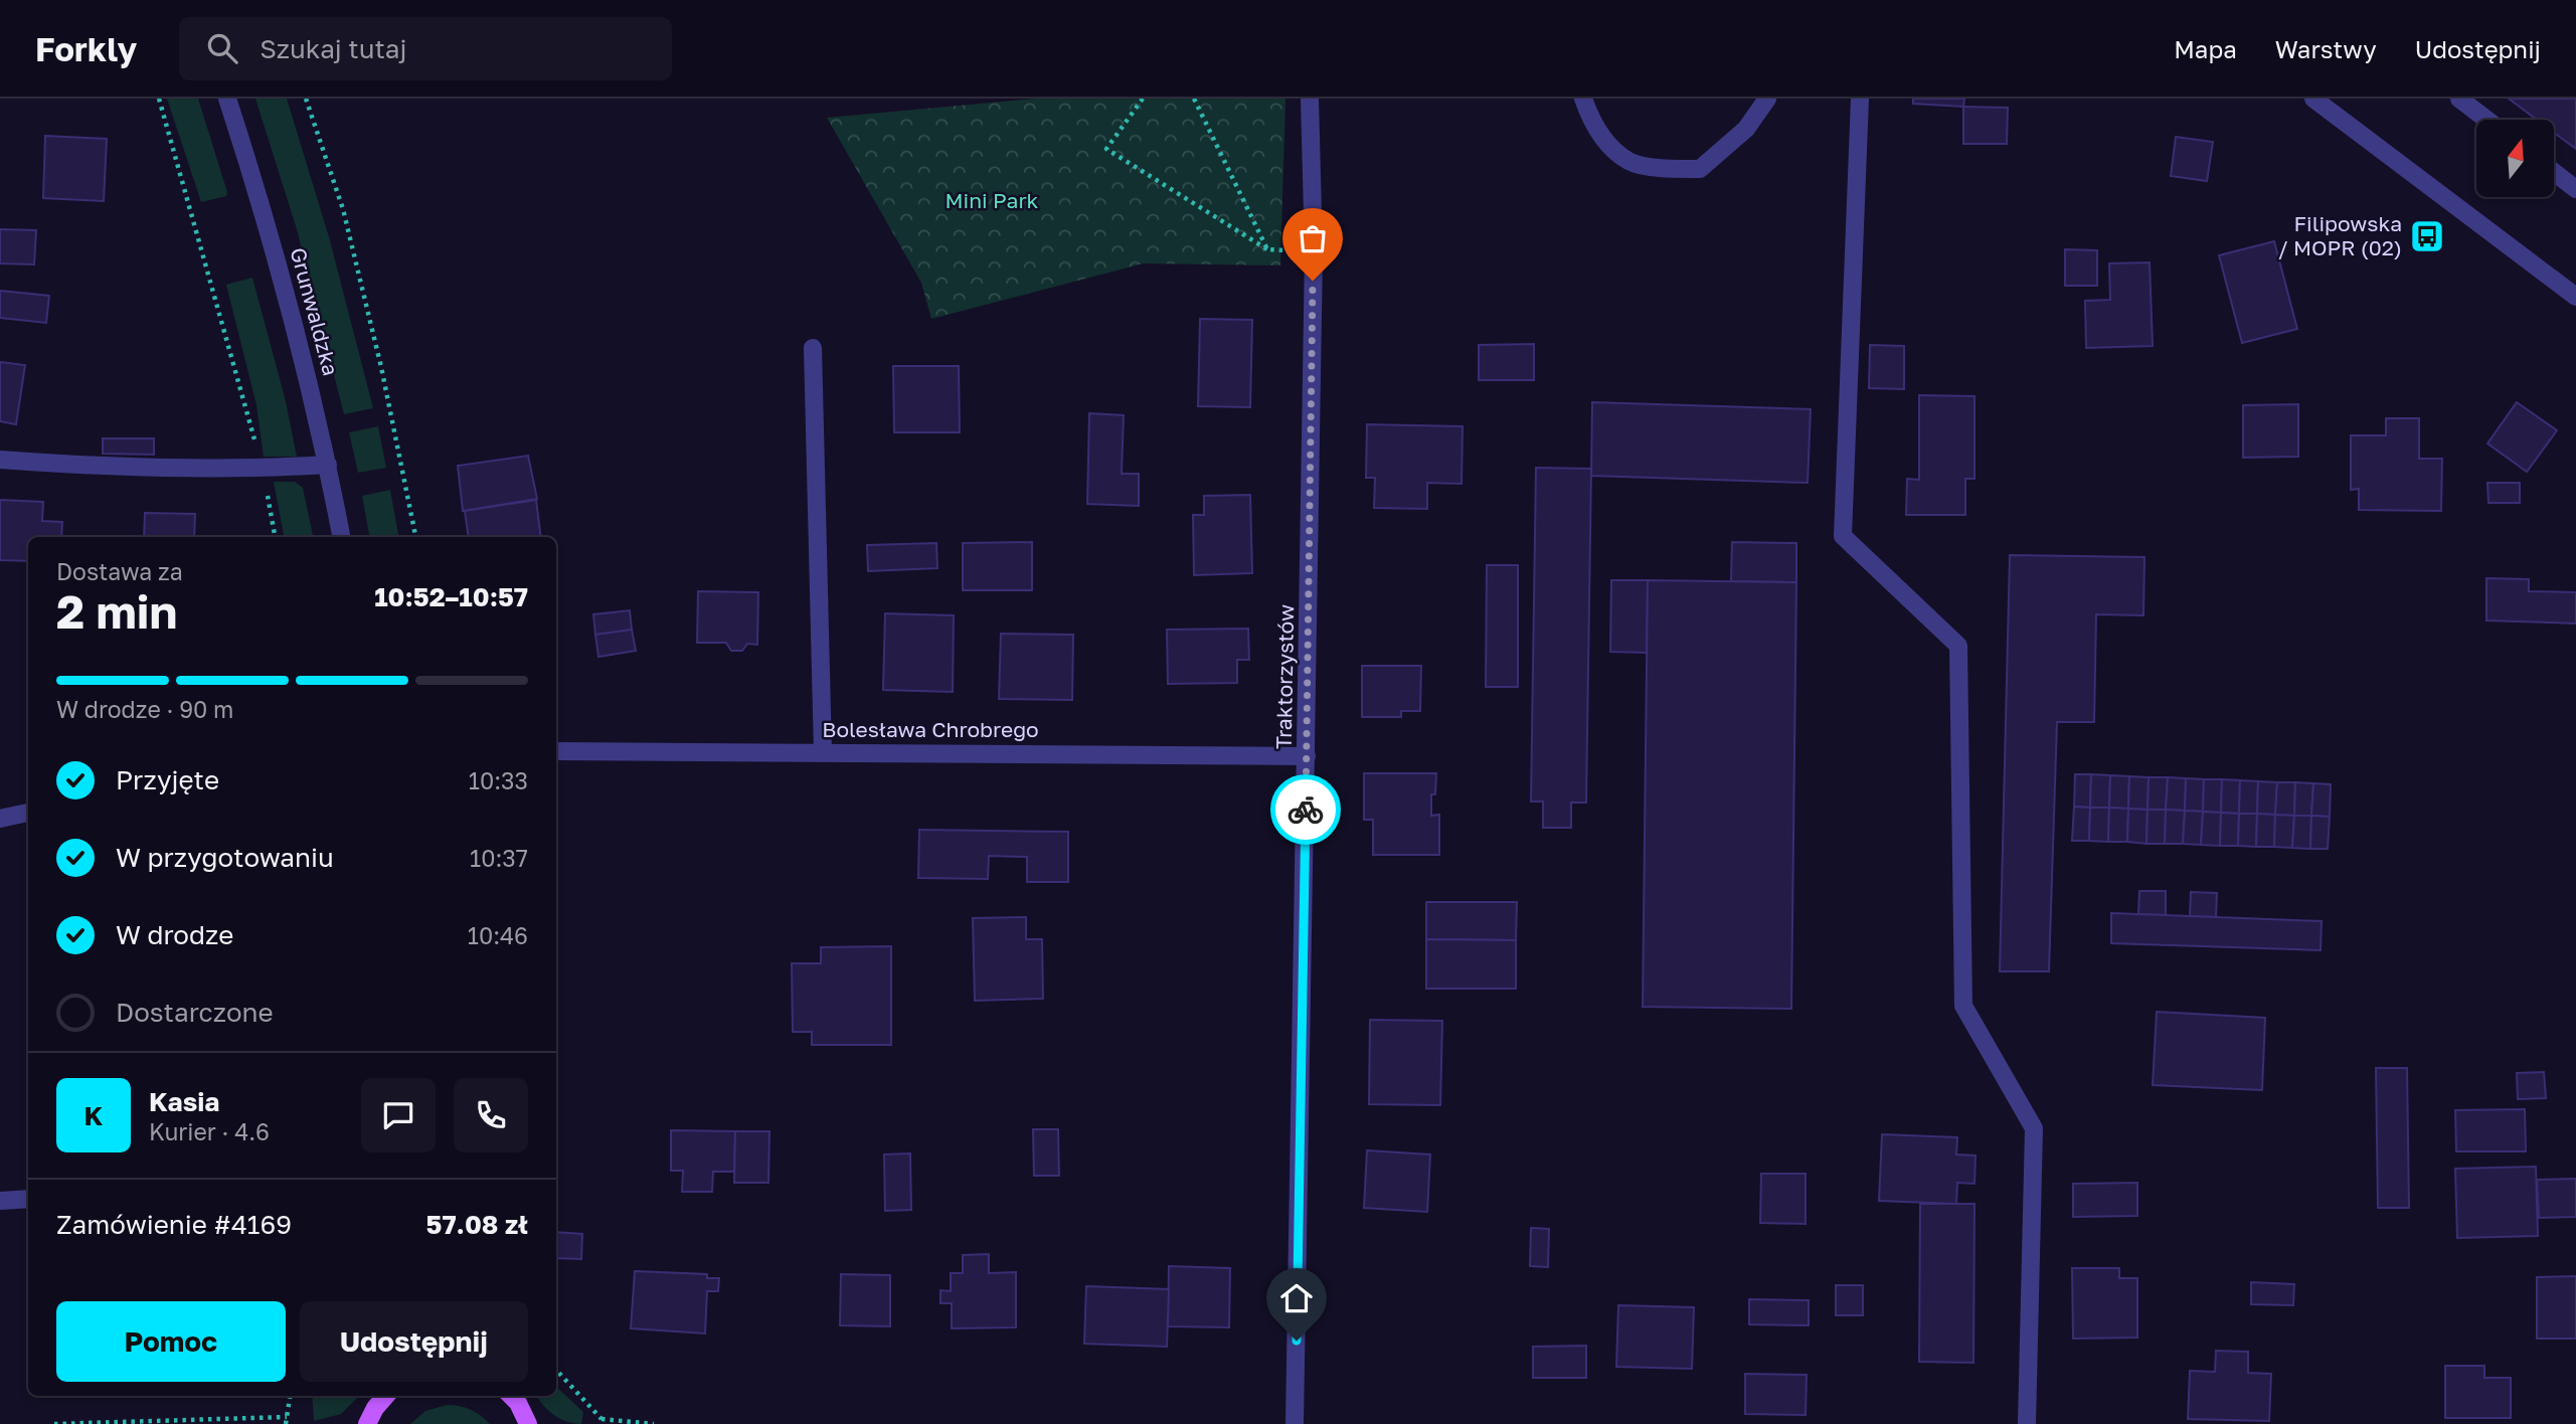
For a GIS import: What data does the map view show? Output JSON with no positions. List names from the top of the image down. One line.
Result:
{"streets":{"street":["Grunwaldzka","Traktorzystów","Bolesława Chrobrego"]},"crossings":[["Traktorzystów","Bolesława Chrobrego"]],"parks":["Mini Park"],"places":{"bus stop":["Filipowska / MOPR (02)"]},"north":"top","page":{"header":"Forkly","search":"Szukaj tutaj","nav":["Mapa","Warstwy","Udostępnij"],"heading":["2 min","Dostawa za","10:52–10:57"],"panel":["Kasia","Kurier · 4.6","Zamówienie #4169","57.08 zł"],"bar":"W drodze · 90 m","list":[["Przyjęte","10:33"],["W przygotowaniu","10:37"],["W drodze","10:46"],"Dostarczone"],"round":"K","buttons":["Pomoc","Udostępnij"]}}
